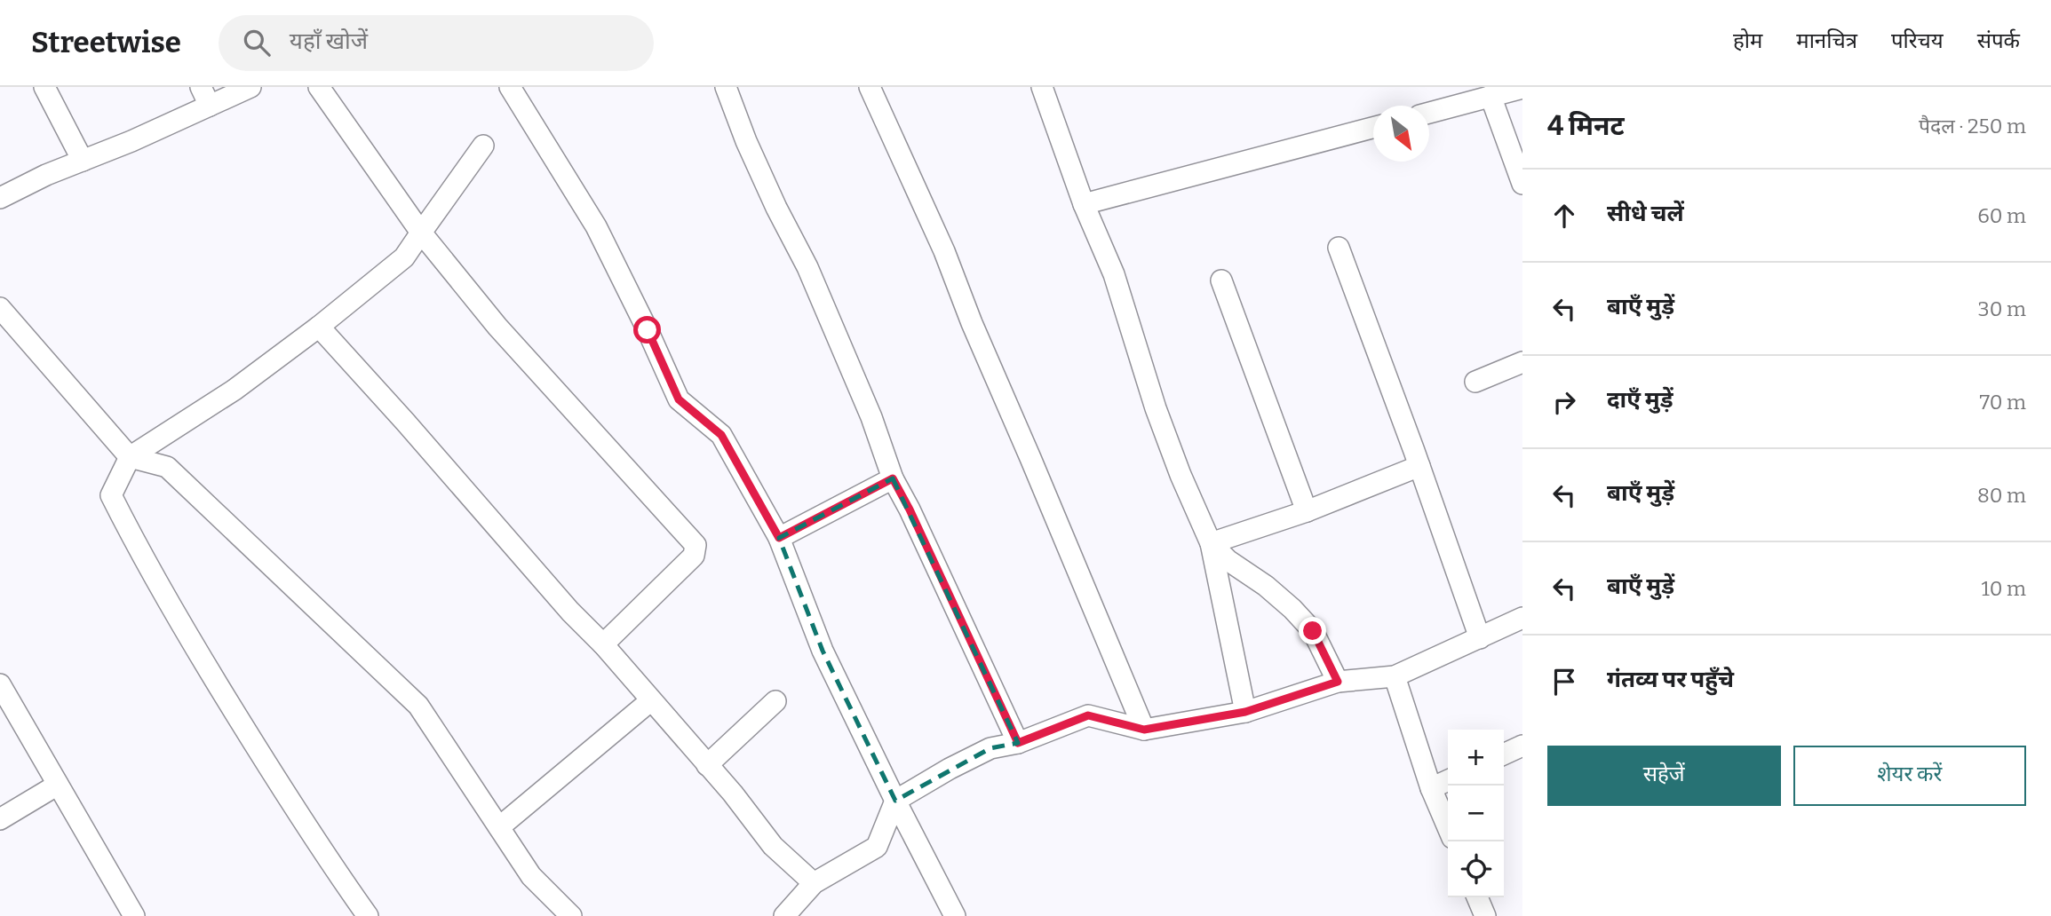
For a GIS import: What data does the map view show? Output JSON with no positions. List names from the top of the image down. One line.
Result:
{"north":"bottom right","page":{"header":"Streetwise","search":"यहाँ खोजें","nav":["होम","मानचित्र","परिचय","संपर्क"],"heading":["4 मिनट","पैदल · 250 m"],"list":[["सीधे चलें","60 m"],["बाएँ मुड़ें","30 m"],["दाएँ मुड़ें","70 m"],["बाएँ मुड़ें","80 m"],["बाएँ मुड़ें","10 m"],"गंतव्य पर पहुँचे"],"buttons":["सहेजें","शेयर करें"],"map_buttons":["+","−"]}}
